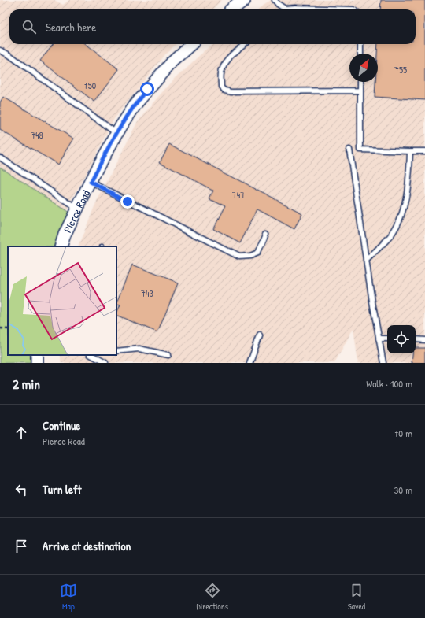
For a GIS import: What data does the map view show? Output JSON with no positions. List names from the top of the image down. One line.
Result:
{"streets":{"street":["Pierce Road"]},"house_numbers":["755","750","748","747","743"],"north":"top right","page":{"search":"Search here","heading":["2 min","Walk · 100 m"],"list":[["Continue","Pierce Road","70 m"],["Turn left","30 m"],"Arrive at destination"],"nav":["Map","Directions","Saved"]}}
